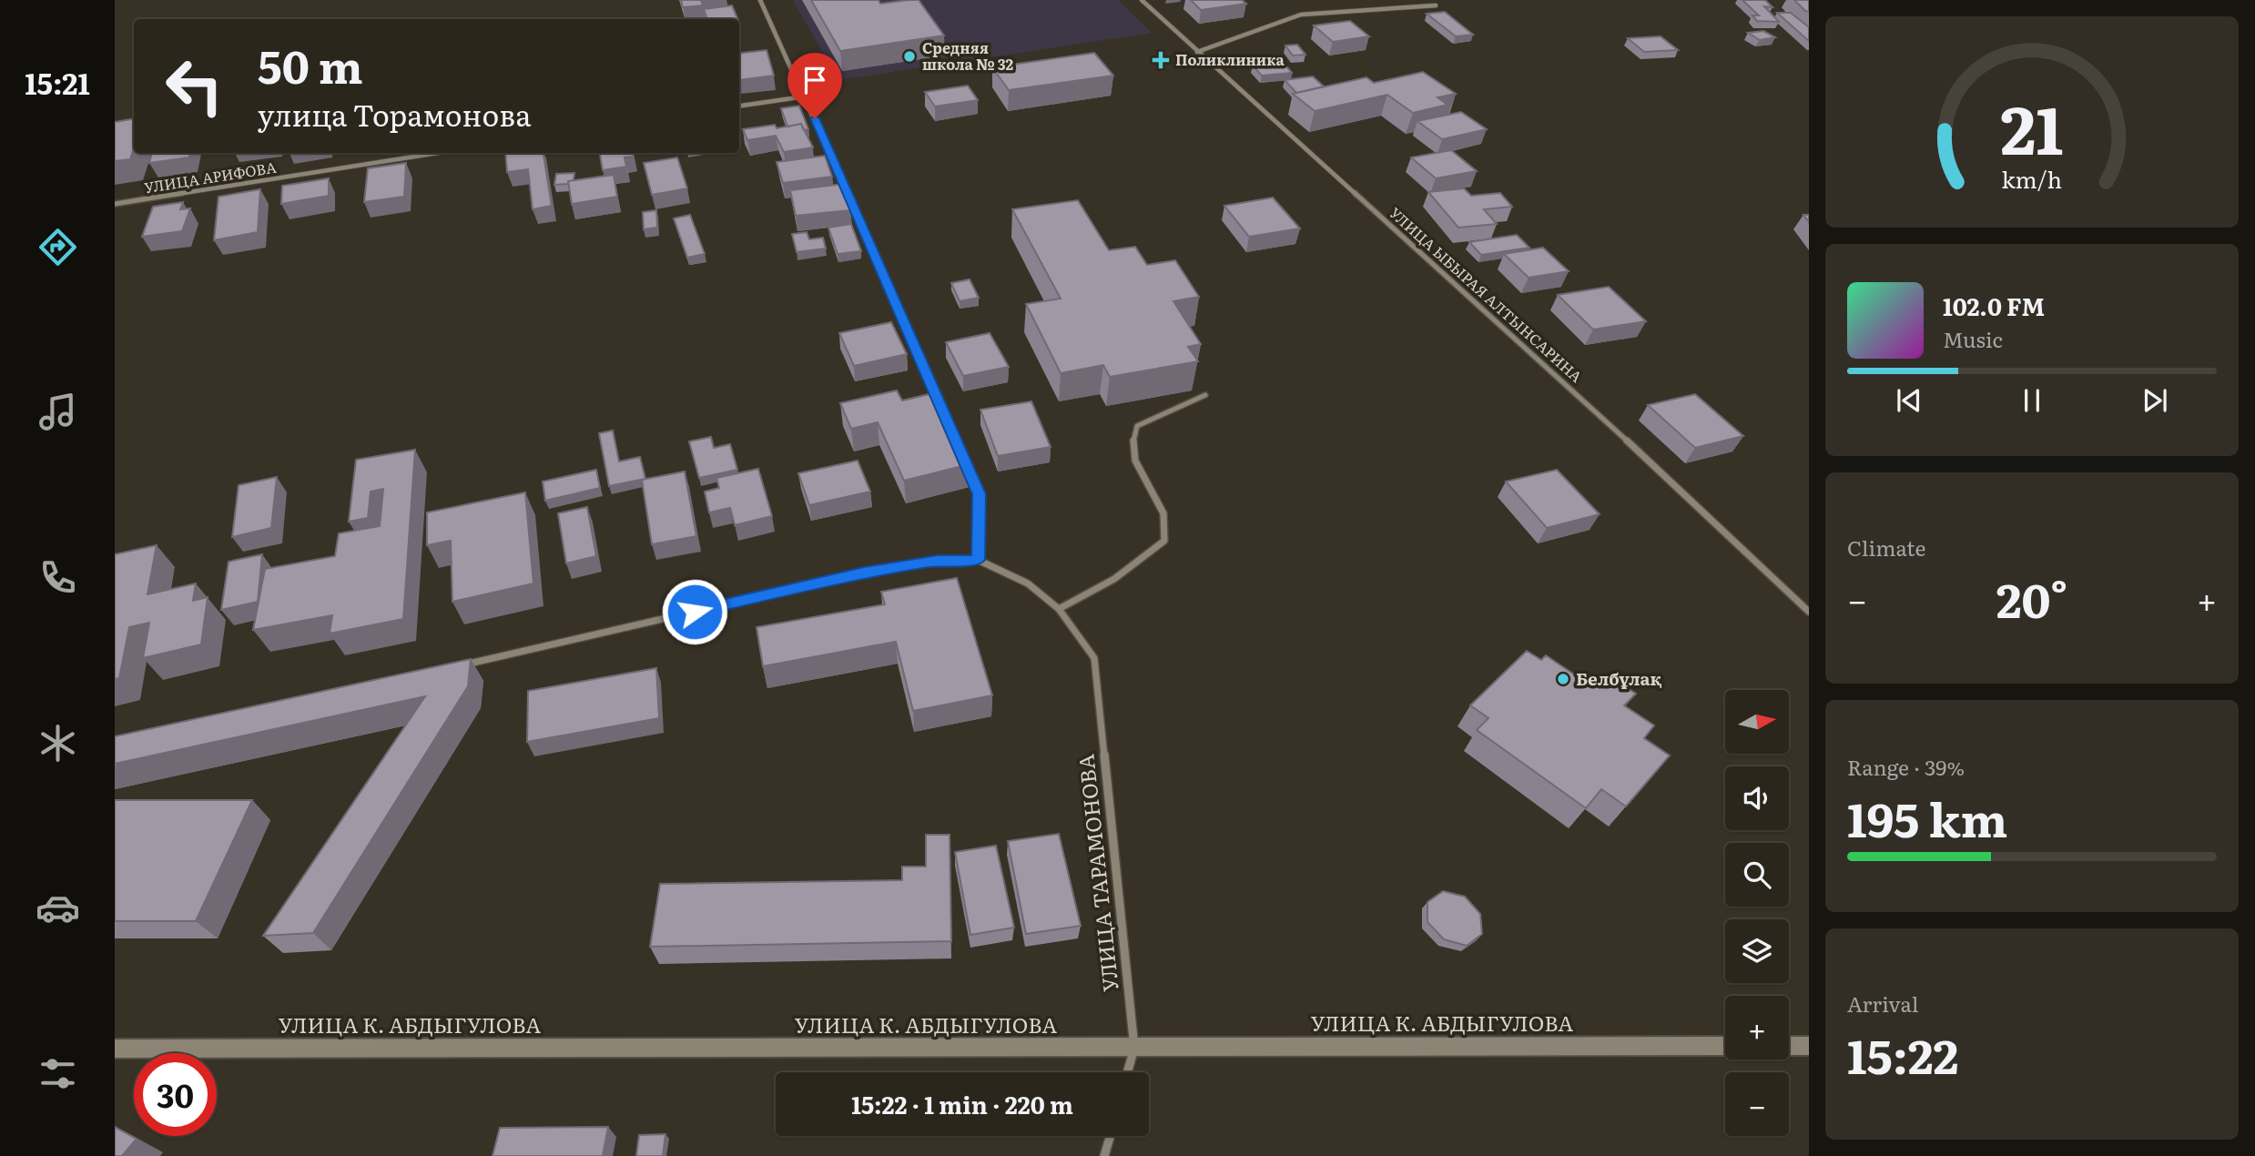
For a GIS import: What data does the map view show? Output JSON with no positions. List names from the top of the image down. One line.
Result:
{"streets":{"street":["УЛИЦА АРИФОВА","УЛИЦА ЫБЫРАЯ АЛТЫНСАРИНА","УЛИЦА ТАРАМОНОВА","УЛИЦА К. АБДЫГУЛОВА"]},"crossings":[["УЛИЦА ТАРАМОНОВА","УЛИЦА К. АБДЫГУЛОВА"]],"places":{"other":["Средняя школа № 32","Белбұлақ"],"health":["Поликлиника"]},"north":"right","page":{"tabs":"15:21","turn":["50 m","улица Торамонова"],"song":["102.0 FM","Music"],"tile":["Climate",["Range · 39%","195 km"],["Arrival","15:22"]],"heat":["−","20°","+"],"map_buttons":["+","−"],"limit":"30","trip":"15:22 · 1 min · 220 m","gauge":["21","km/h"]}}
